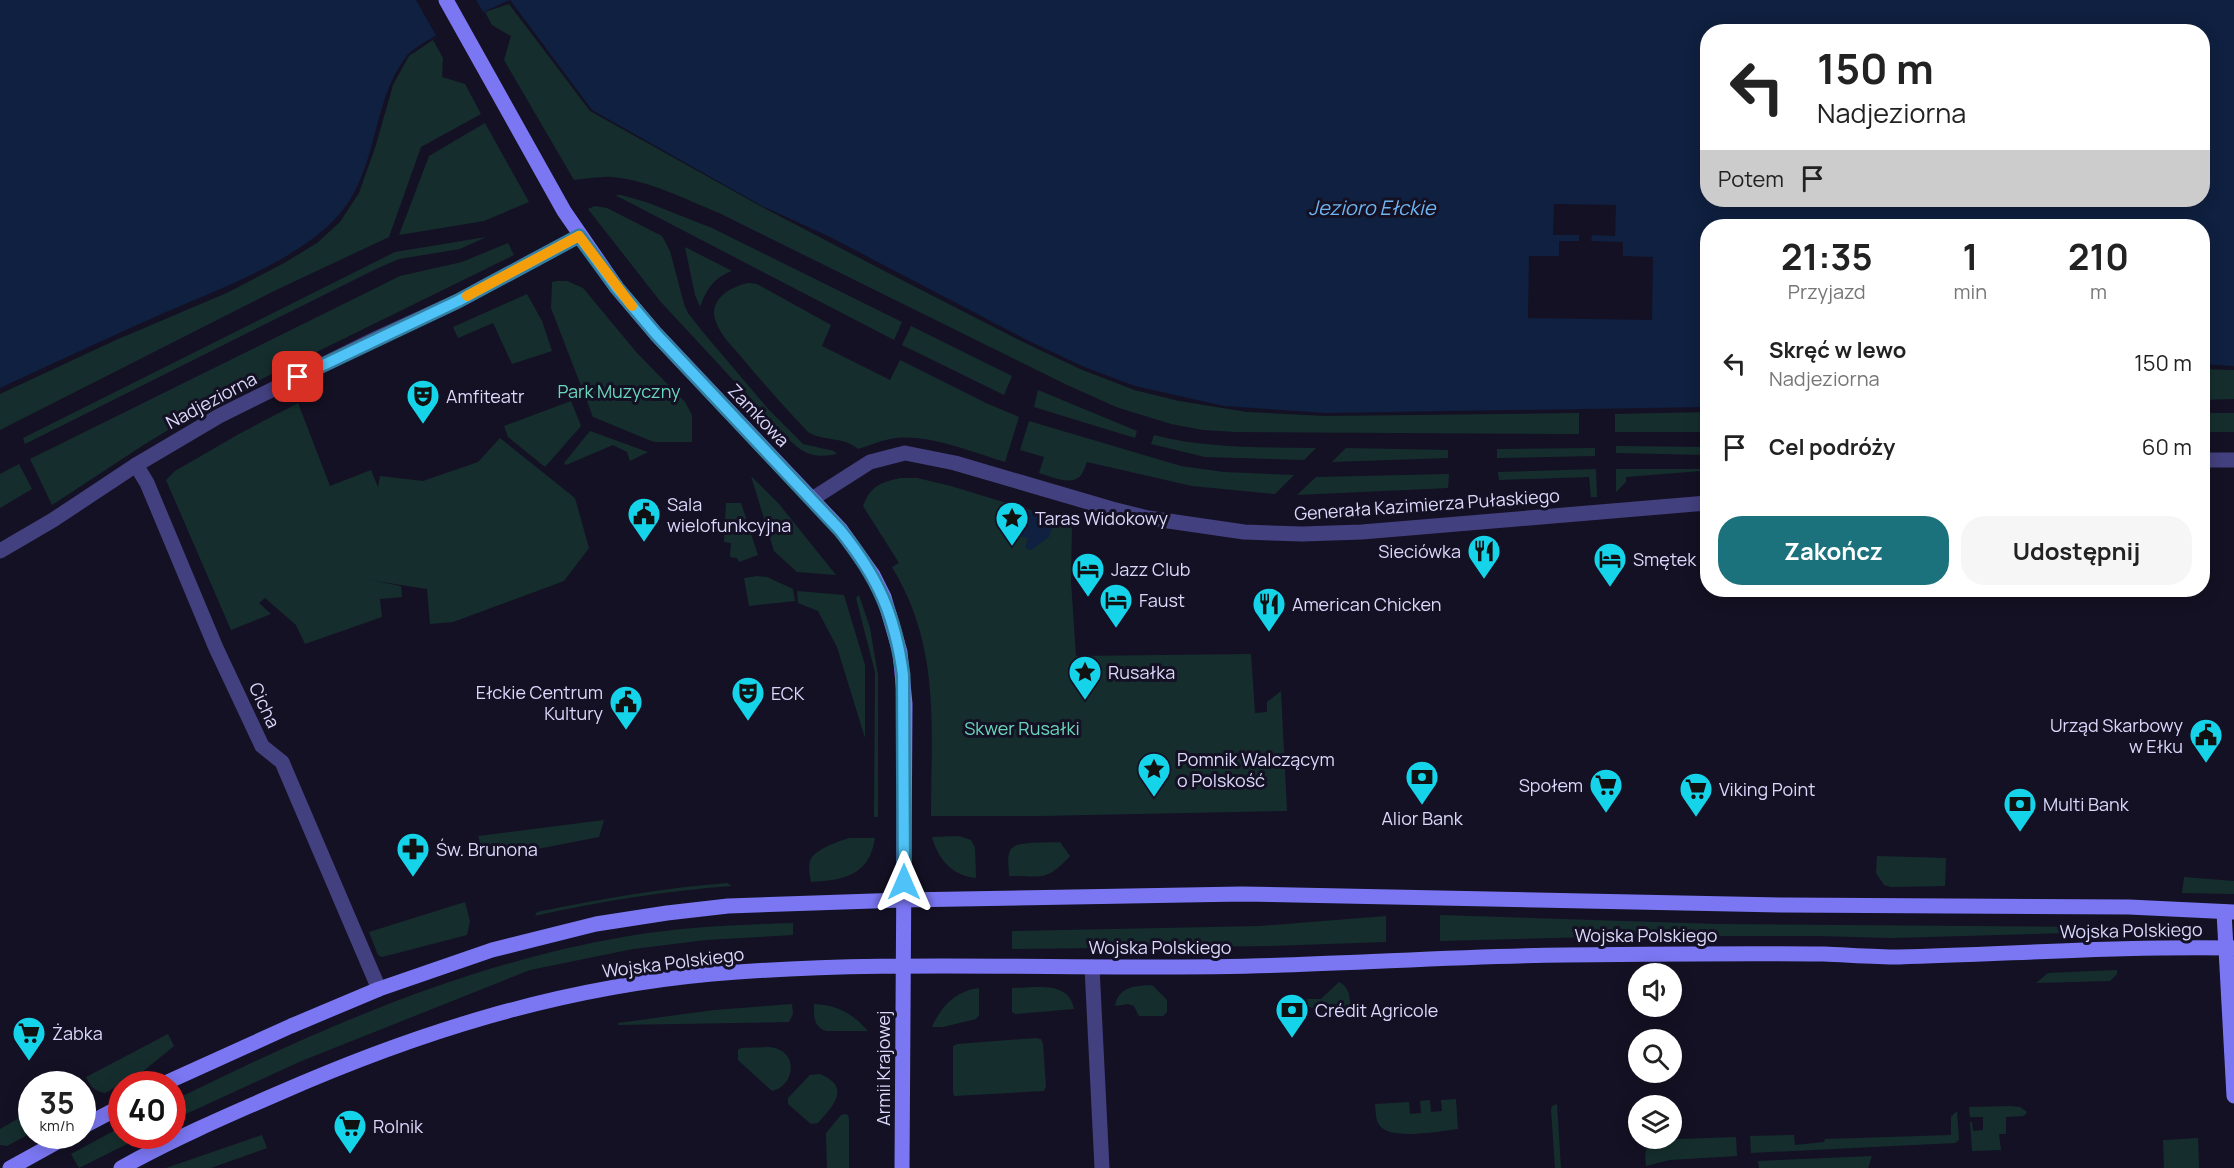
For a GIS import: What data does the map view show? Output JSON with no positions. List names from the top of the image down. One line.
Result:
{"streets":{"street":["Nadjeziorna","Zamkowa","Generała Kazimierza Pułaskiego","Cicha","Wojska Polskiego","Armii Krajowej"]},"crossings":[["Nadjeziorna","Zamkowa"],["Nadjeziorna","Cicha"],["Zamkowa","Generała Kazimierza Pułaskiego"],["Zamkowa","Wojska Polskiego"],["Zamkowa","Armii Krajowej"],["Cicha","Wojska Polskiego"],["Wojska Polskiego","Armii Krajowej"]],"water":["Jezioro Ełckie"],"parks":["Park Muzyczny","Skwer Rusałki"],"places":{"theatre":["Amfiteatr","ECK"],"public building":["Sala wielofunkcyjna","Ełckie Centrum Kultury","Urząd Skarbowy w Ełku"],"place":["Taras Widokowy","Rusałka","Pomnik Walczącym o Polskość"],"restaurant":["Sieciówka","American Chicken"],"hotel":["Smętek","Jazz Club","Faust"],"bank":["Alior Bank","Multi Bank","Crédit Agricole"],"supermarket":["Społem","Viking Point","Żabka","Rolnik"],"pharmacy":["Św. Brunona"]},"page":{"turn":["150 m","Nadjeziorna"],"then":"Potem","eta":["21:35","Przyjazd","1","min","210","m"],"list":[{"name":"Skręć w lewo","note":"Nadjeziorna","value":"150 m"},{"name":"Cel podróży","value":"60 m"}],"buttons":["Zakończ","Udostępnij"],"speed":"35 km/h","limit":"40"}}
